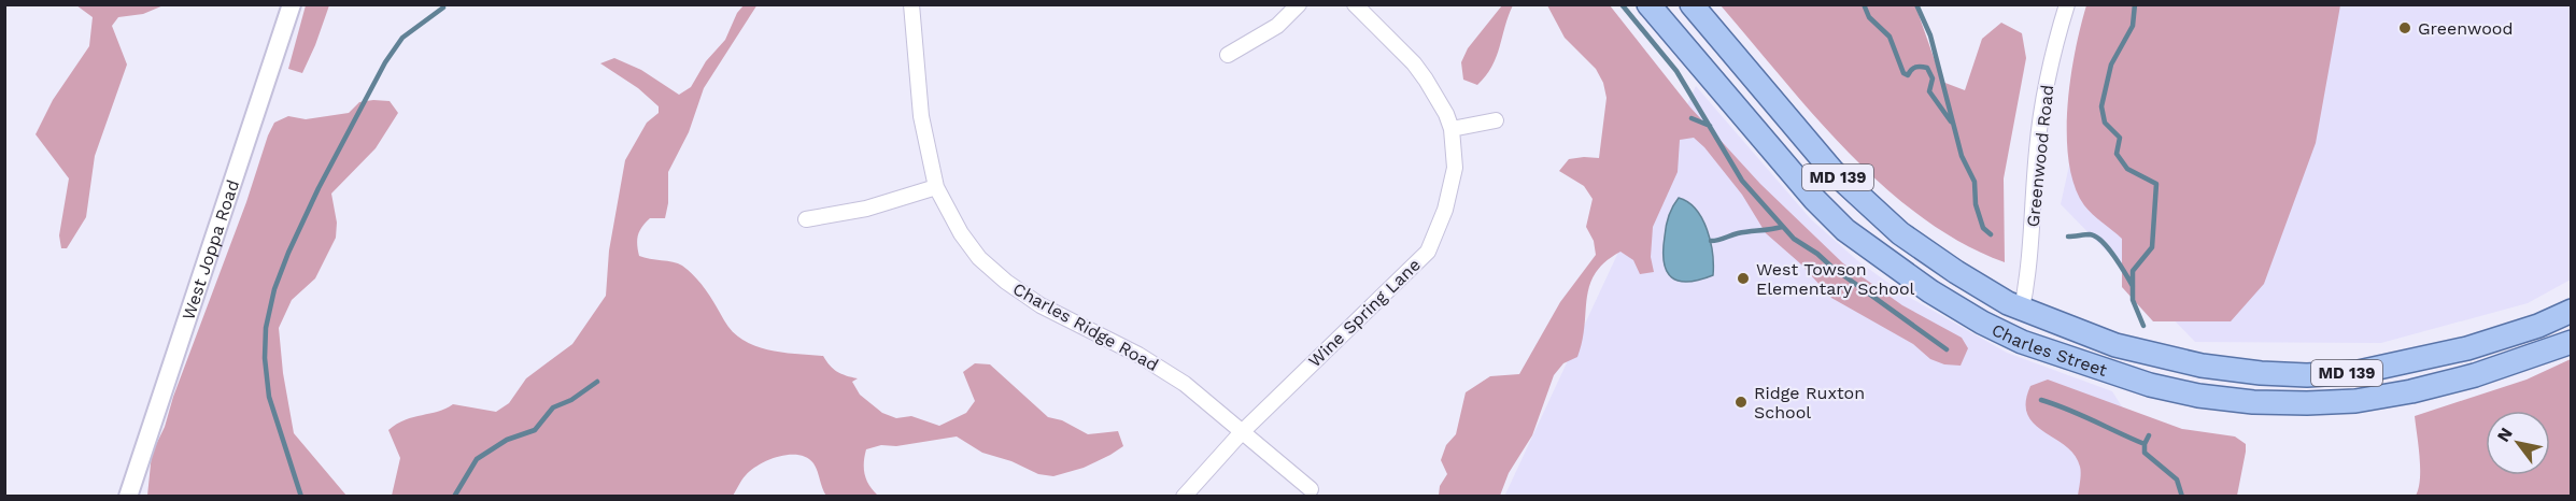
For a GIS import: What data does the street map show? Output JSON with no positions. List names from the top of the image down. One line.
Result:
{"streets":{"main road":["MD 139","Charles Street"],"street":["Greenwood Road","West Joppa Road","Wine Spring Lane","Charles Ridge Road"]},"crossings":[["Greenwood Road","Charles Street"],["Wine Spring Lane","Charles Ridge Road"]],"places":["Greenwood","West Towson Elementary School","Ridge Ruxton School"],"north":"top left"}
